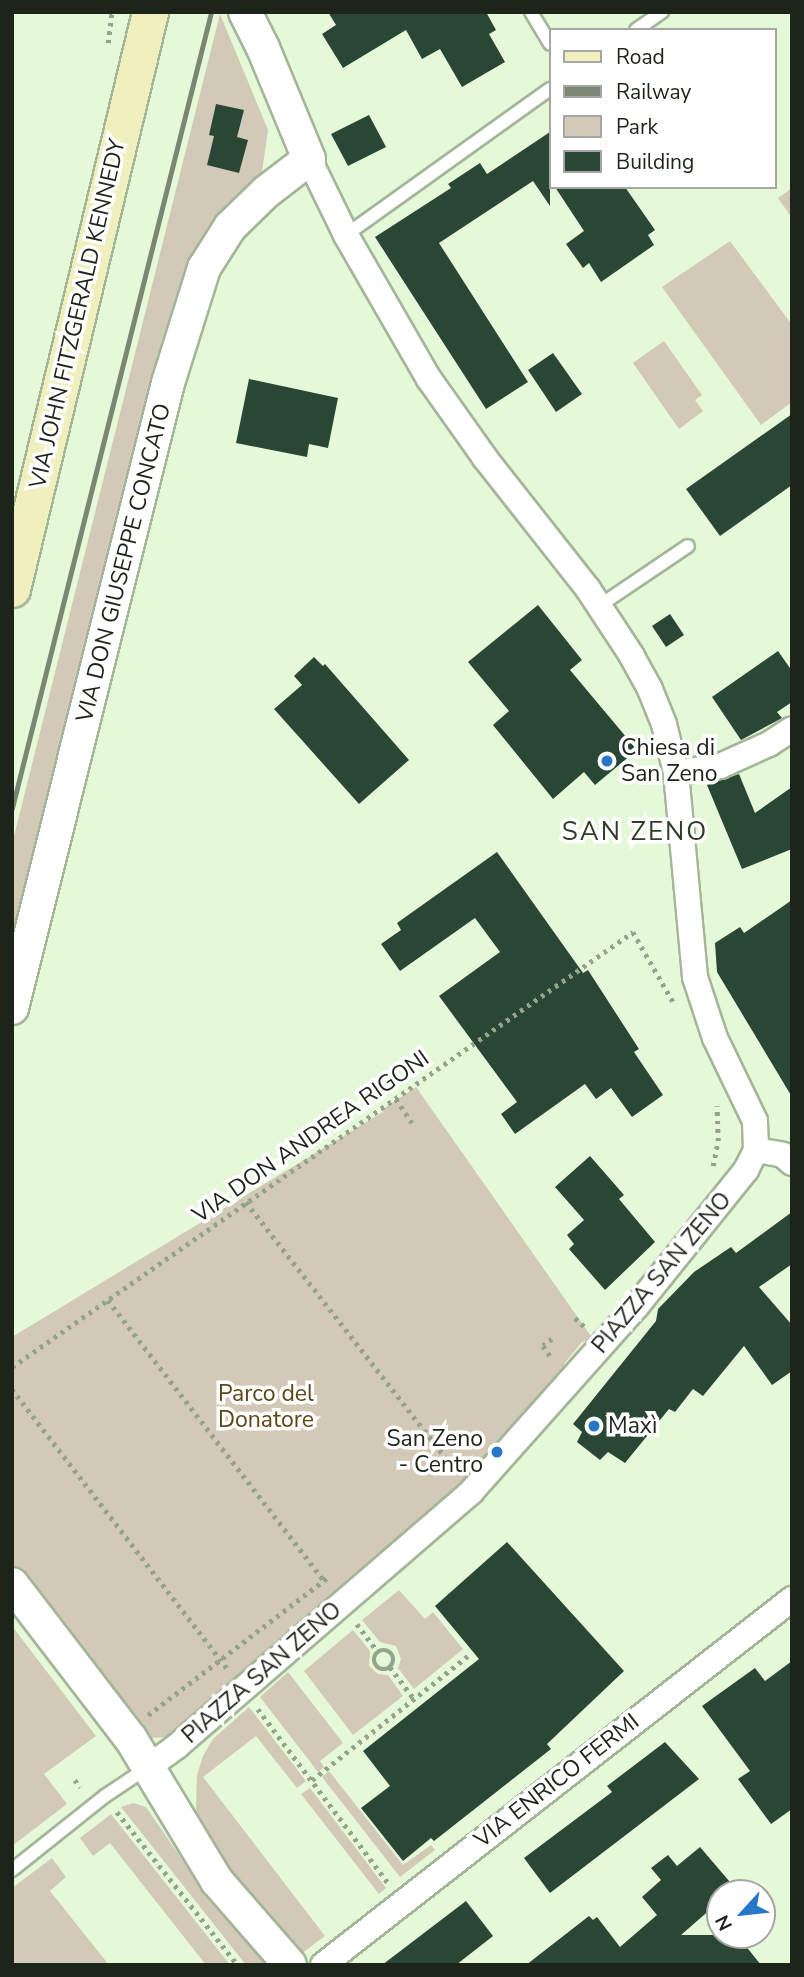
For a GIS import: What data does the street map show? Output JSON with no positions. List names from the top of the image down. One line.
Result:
{"streets":{"main road":["VIA JOHN FITZGERALD KENNEDY"],"street":["VIA DON GIUSEPPE CONCATO","PIAZZA SAN ZENO","VIA ENRICO FERMI"],"path":["VIA DON ANDREA RIGONI"]},"districts":["SAN ZENO"],"parks":["Parco del Donatore"],"places":["Chiesa di San Zeno","Maxì","San Zeno - Centro"],"legend":["Road","Railway","Park","Building"],"north":"bottom left"}
